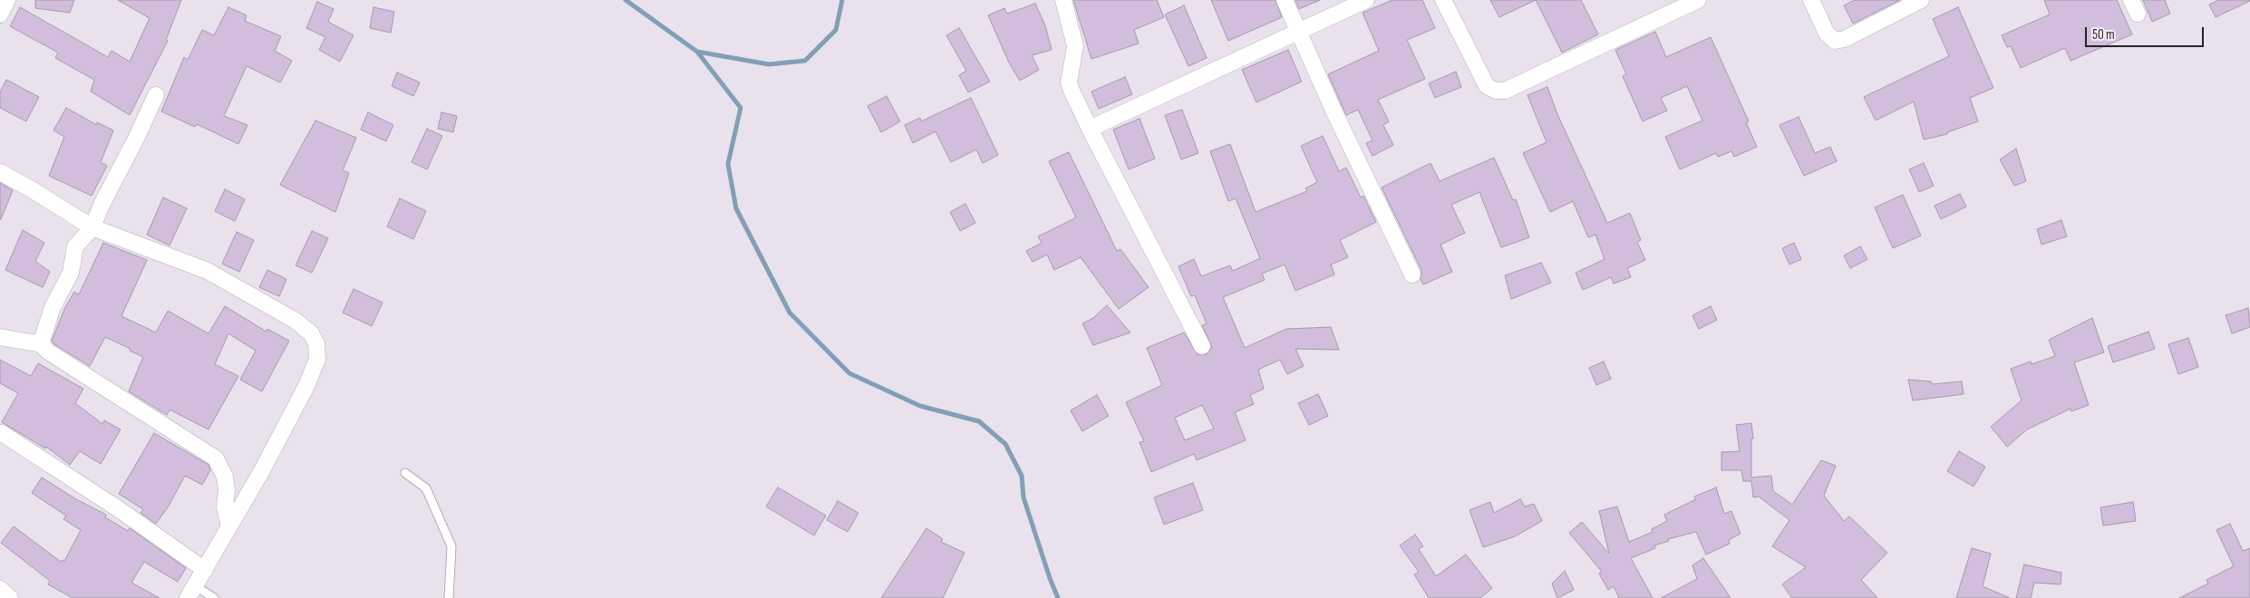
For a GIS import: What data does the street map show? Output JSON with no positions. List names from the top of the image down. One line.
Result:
{"scale_bar":"50 m"}
